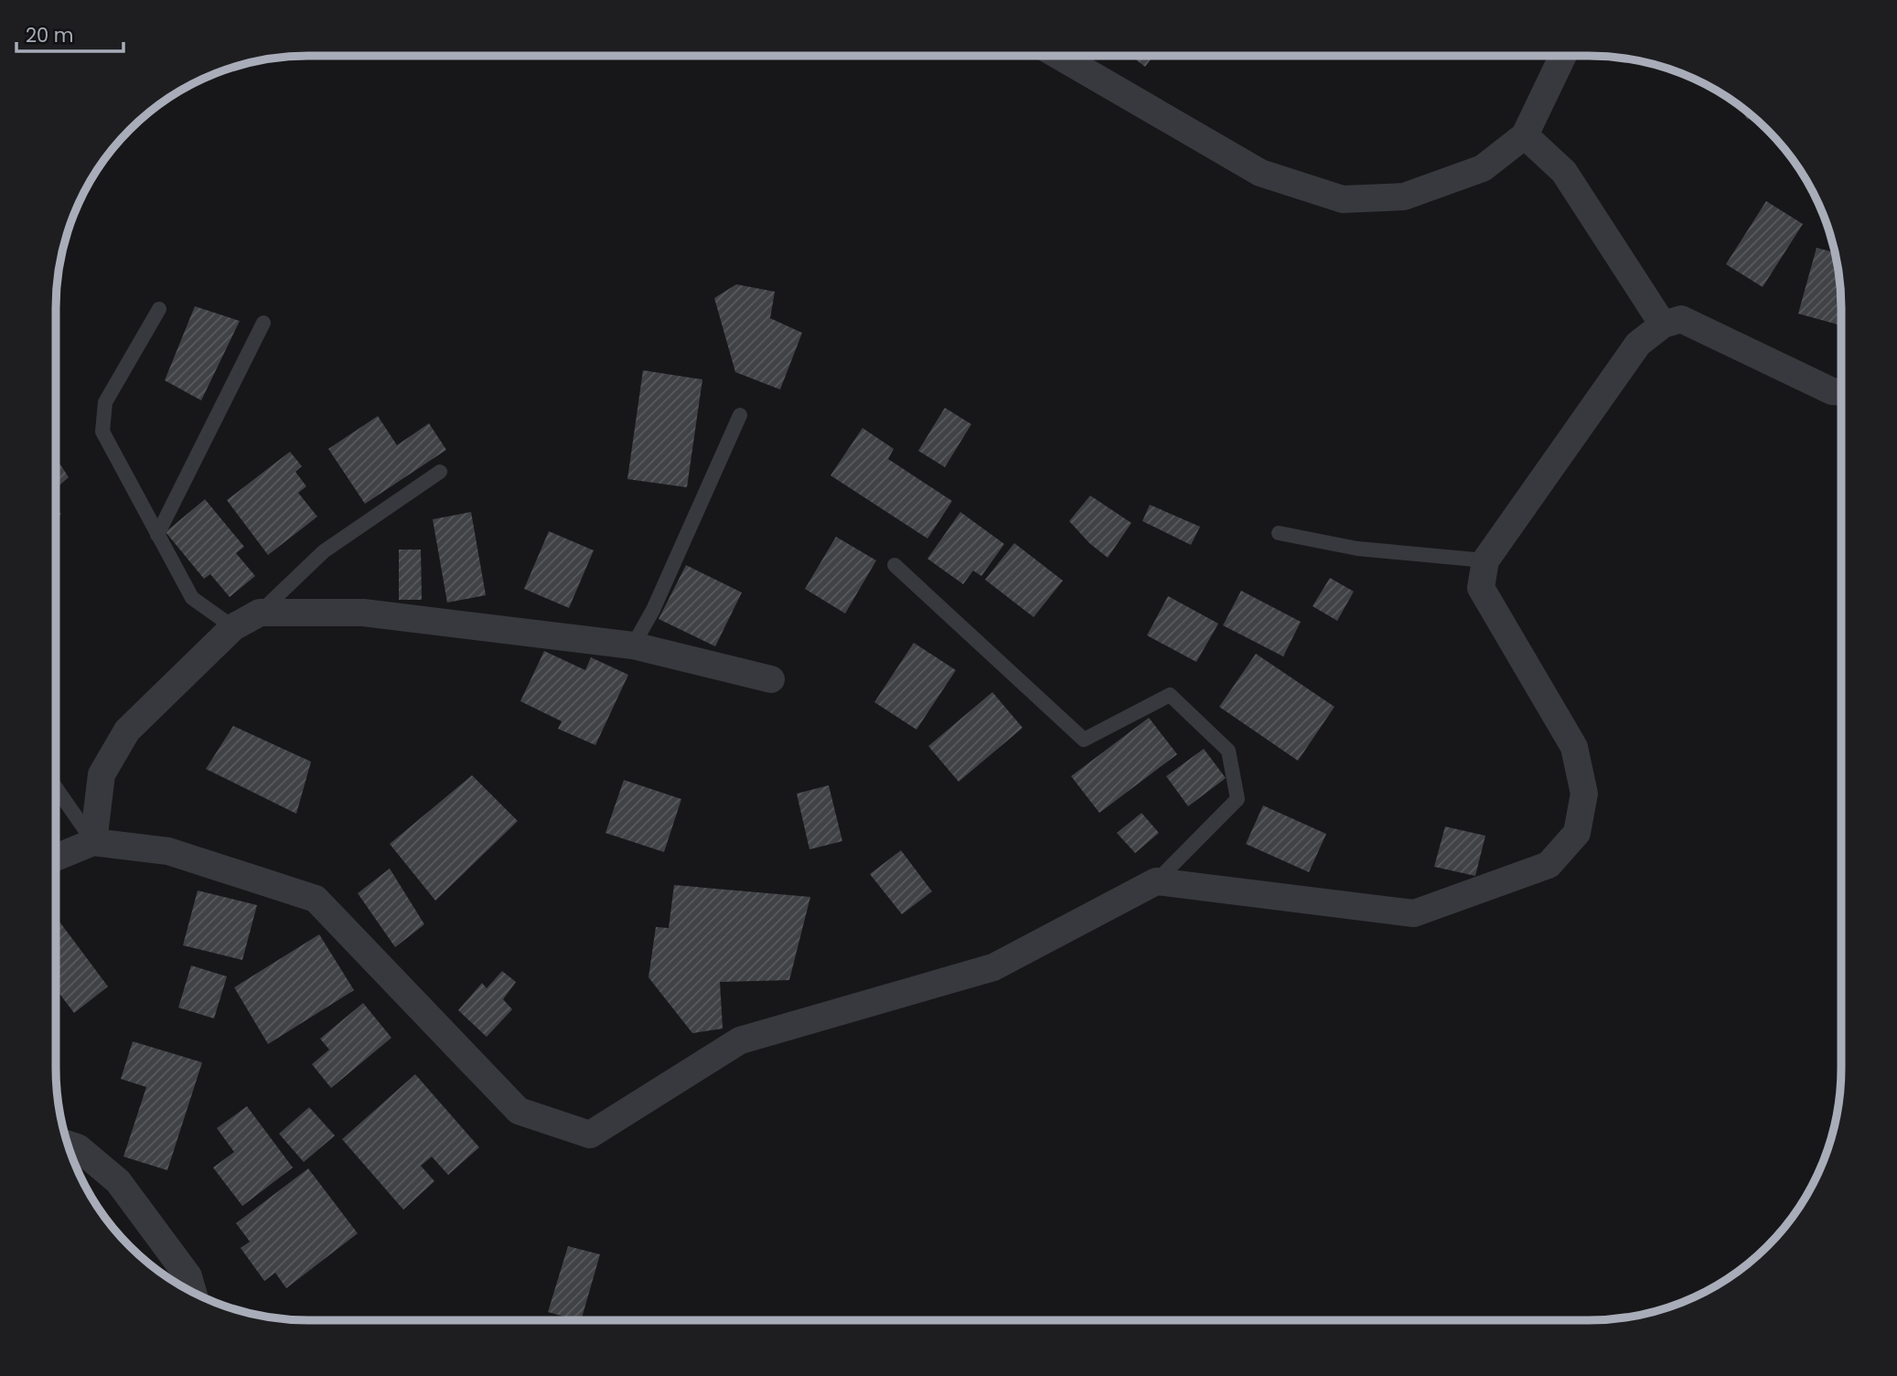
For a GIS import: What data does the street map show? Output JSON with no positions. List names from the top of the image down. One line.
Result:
{"scale_bar":"20 m"}
